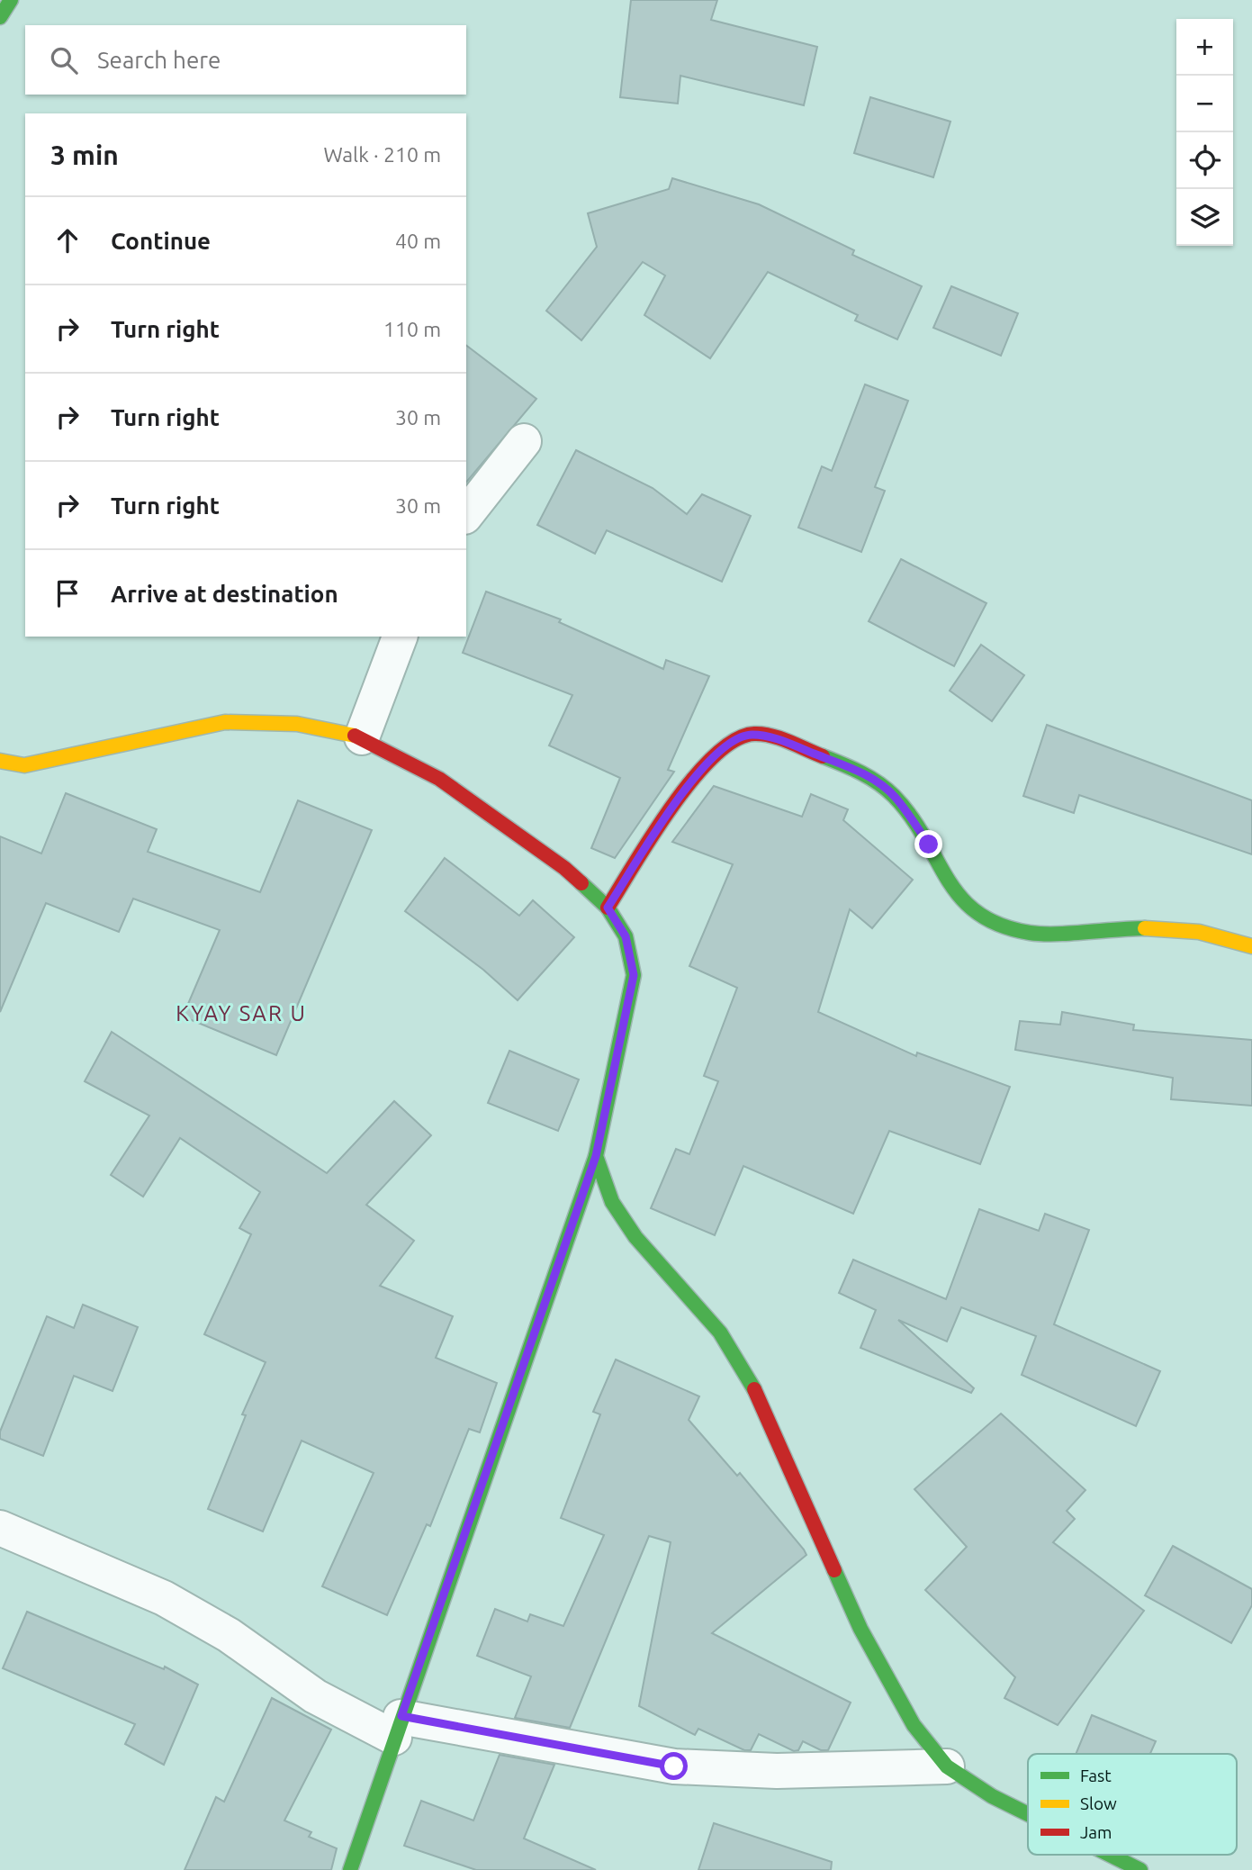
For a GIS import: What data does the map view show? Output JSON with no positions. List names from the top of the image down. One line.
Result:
{"districts":["KYAY SAR U"],"legend":["Fast","Slow","Jam"],"page":{"map_buttons":["+","−"],"search":"Search here","heading":["3 min","Walk · 210 m"],"list":[["Continue","40 m"],["Turn right","110 m"],["Turn right","30 m"],["Turn right","30 m"],"Arrive at destination"]}}
